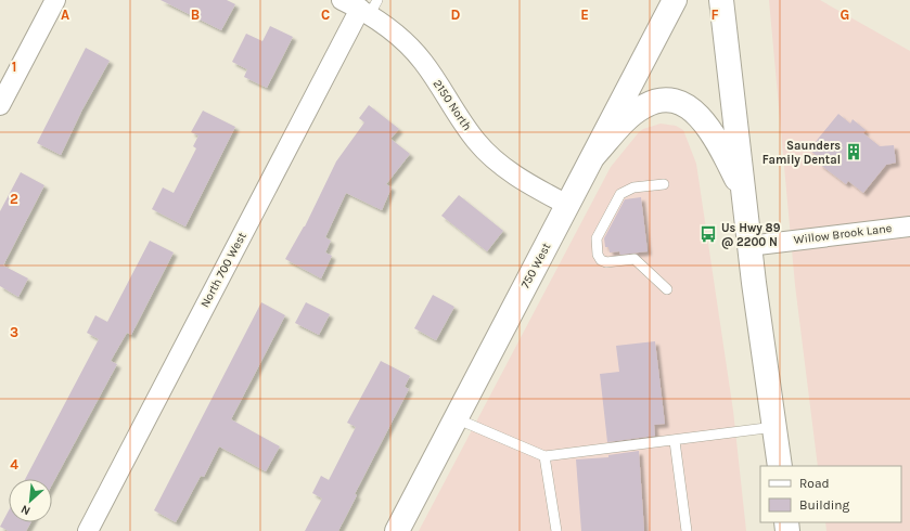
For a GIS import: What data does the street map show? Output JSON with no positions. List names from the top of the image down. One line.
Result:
{"streets":{"main road":["750 West"],"street":["2150 North","Willow Brook Lane","North 700 West"]},"crossings":[["2150 North","750 West"],["2150 North","North 700 West"]],"places":{"building":["Saunders Family Dental"],"bus stop":["Us Hwy 89 @ 2200 N"]},"legend":["Road","Building"],"north":"bottom left","grid":{"columns":["A","B","C","D","E","F","G"],"rows":["1","2","3","4"]}}
